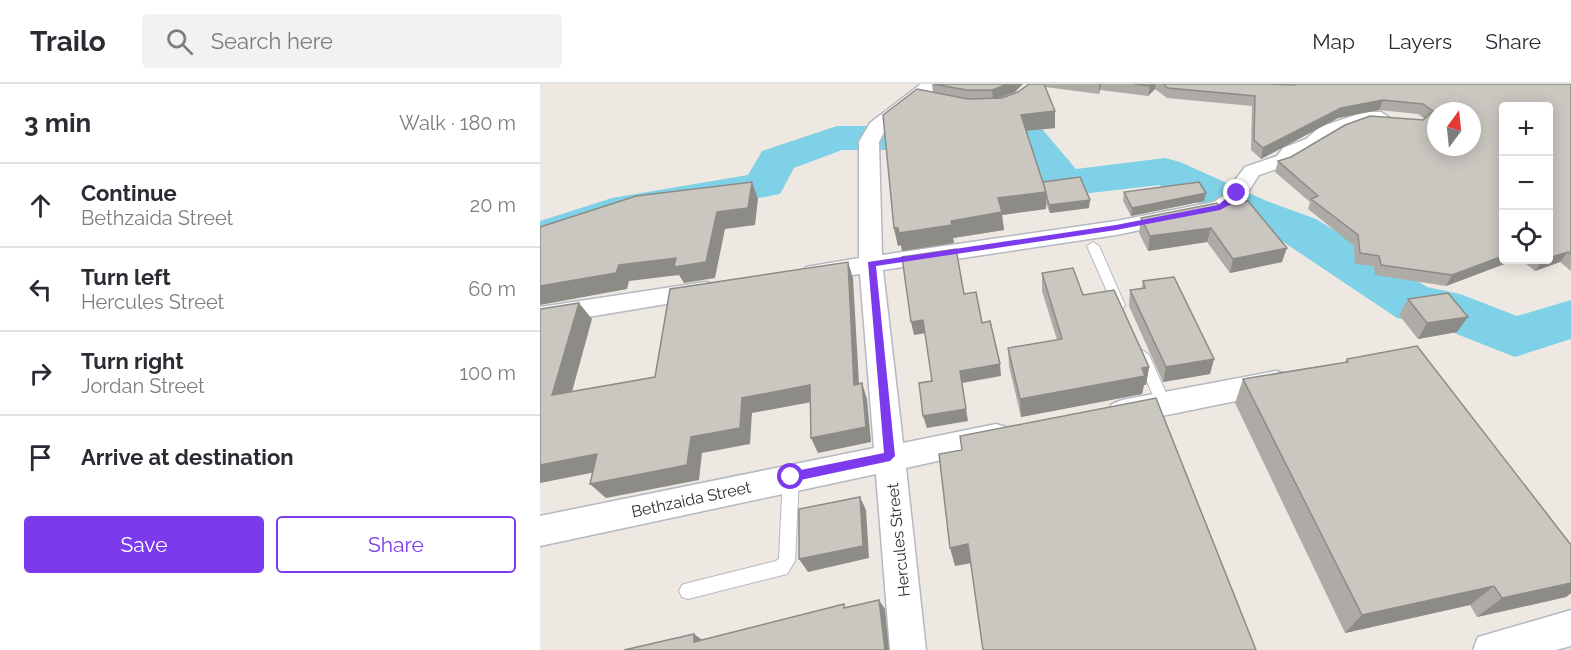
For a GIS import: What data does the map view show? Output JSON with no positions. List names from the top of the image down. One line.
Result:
{"streets":{"street":["Bethzaida Street","Hercules Street"]},"crossings":[["Bethzaida Street","Hercules Street"]],"north":"top","page":{"header":"Trailo","search":"Search here","nav":["Map","Layers","Share"],"heading":["3 min","Walk · 180 m"],"map_buttons":["+","−"],"list":[["Continue","Bethzaida Street","20 m"],["Turn left","Hercules Street","60 m"],["Turn right","Jordan Street","100 m"],"Arrive at destination"],"buttons":["Save","Share"]}}
